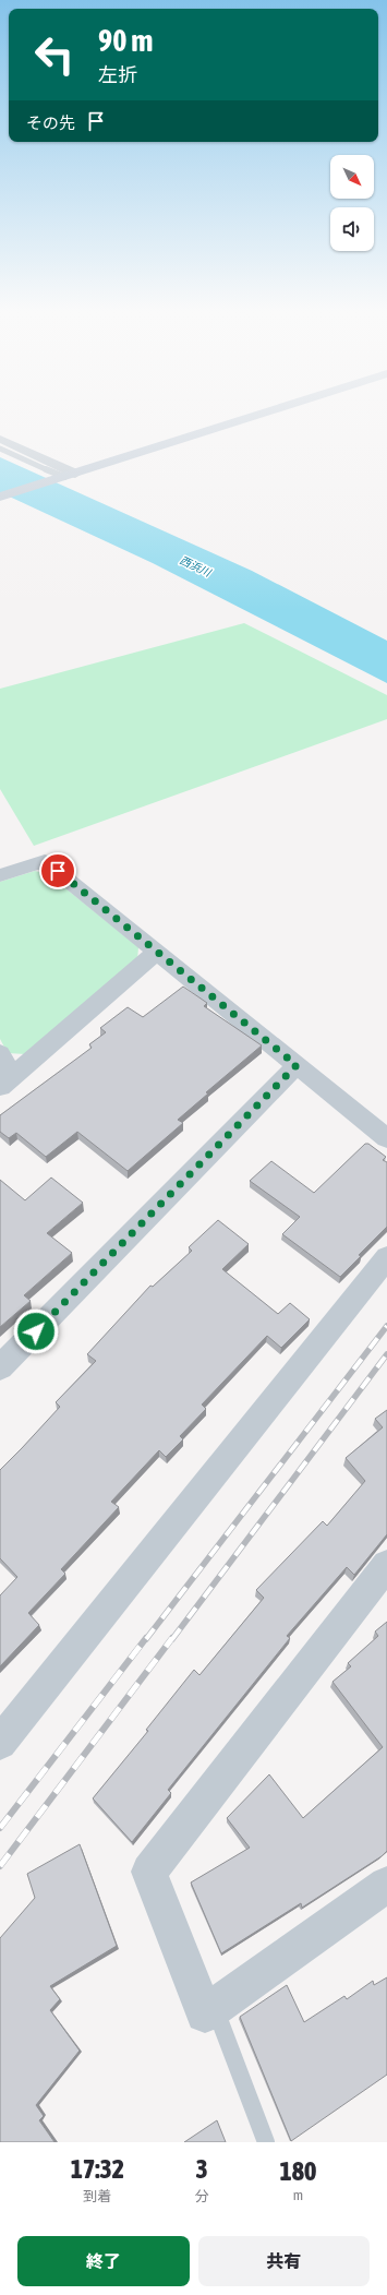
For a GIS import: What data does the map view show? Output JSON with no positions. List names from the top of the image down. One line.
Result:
{"water":["西浜川"],"north":"bottom right","page":{"turn":["90 m","左折"],"then":"その先","eta":["17:32","到着","3","分","180","m"],"buttons":["終了","共有"]}}
